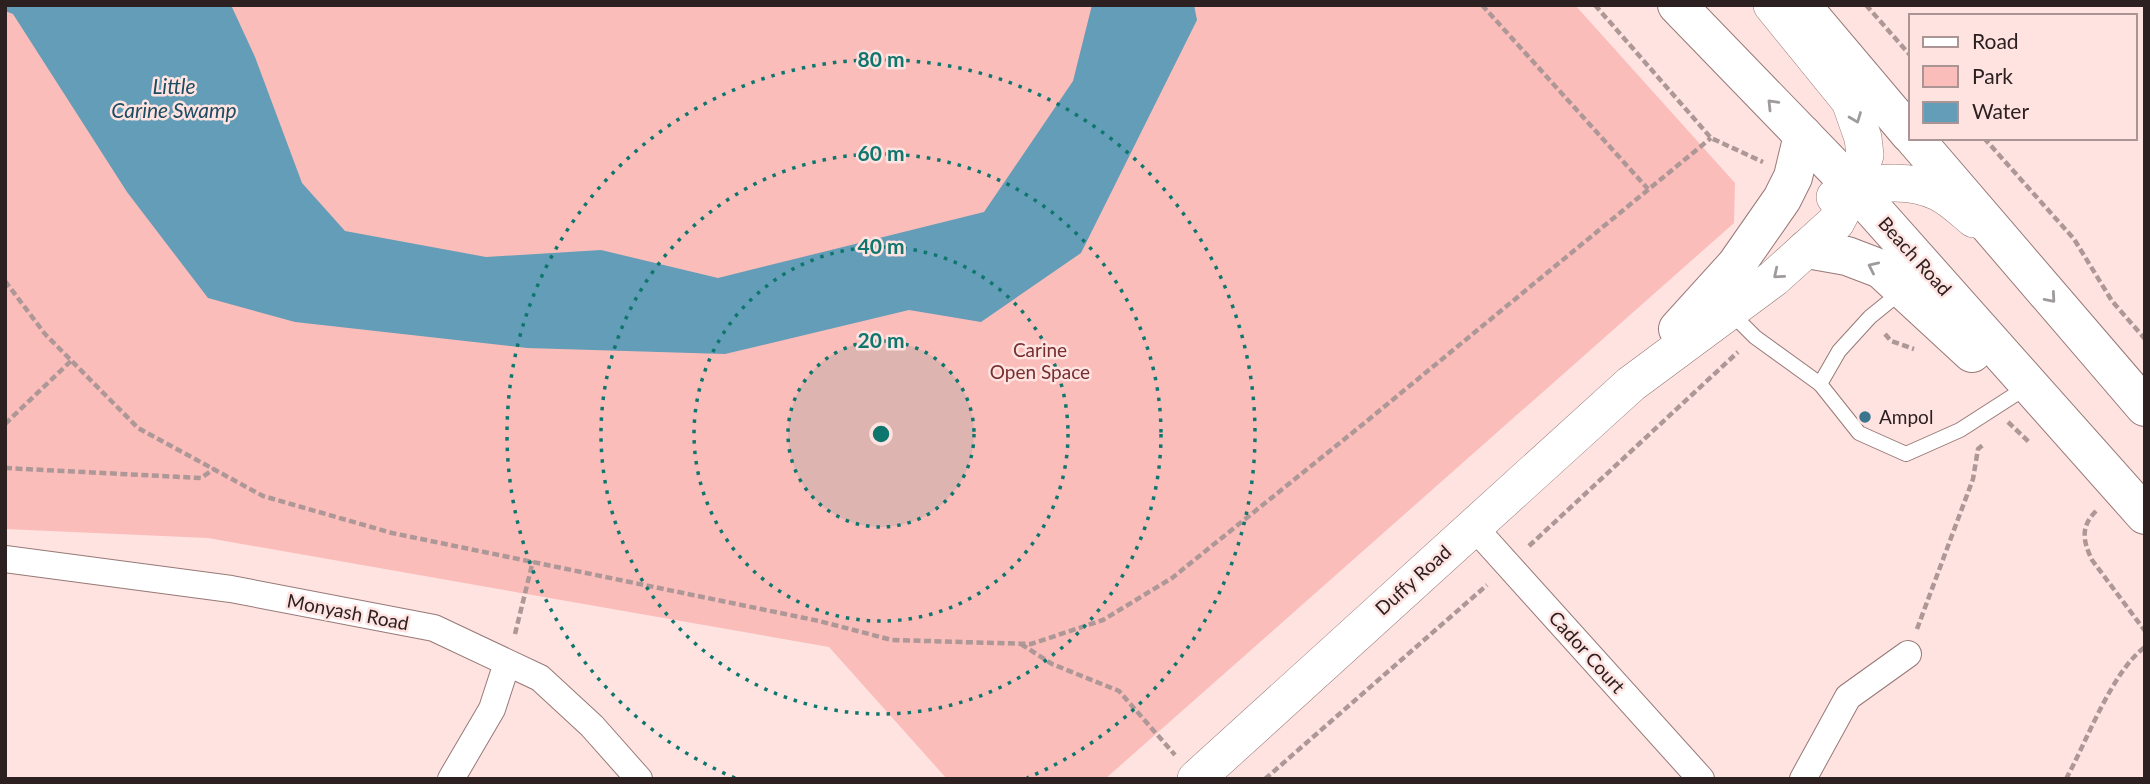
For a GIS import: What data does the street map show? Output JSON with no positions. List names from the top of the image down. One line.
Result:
{"streets":{"main road":["Beach Road","Duffy Road"],"street":["Monyash Road","Cador Court"]},"crossings":[["Beach Road","Duffy Road"],["Duffy Road","Cador Court"]],"water":["Little Carine Swamp"],"parks":["Carine Open Space"],"places":["Ampol"],"legend":["Road","Park","Water"],"rings":["80 m","60 m","40 m","20 m"]}
